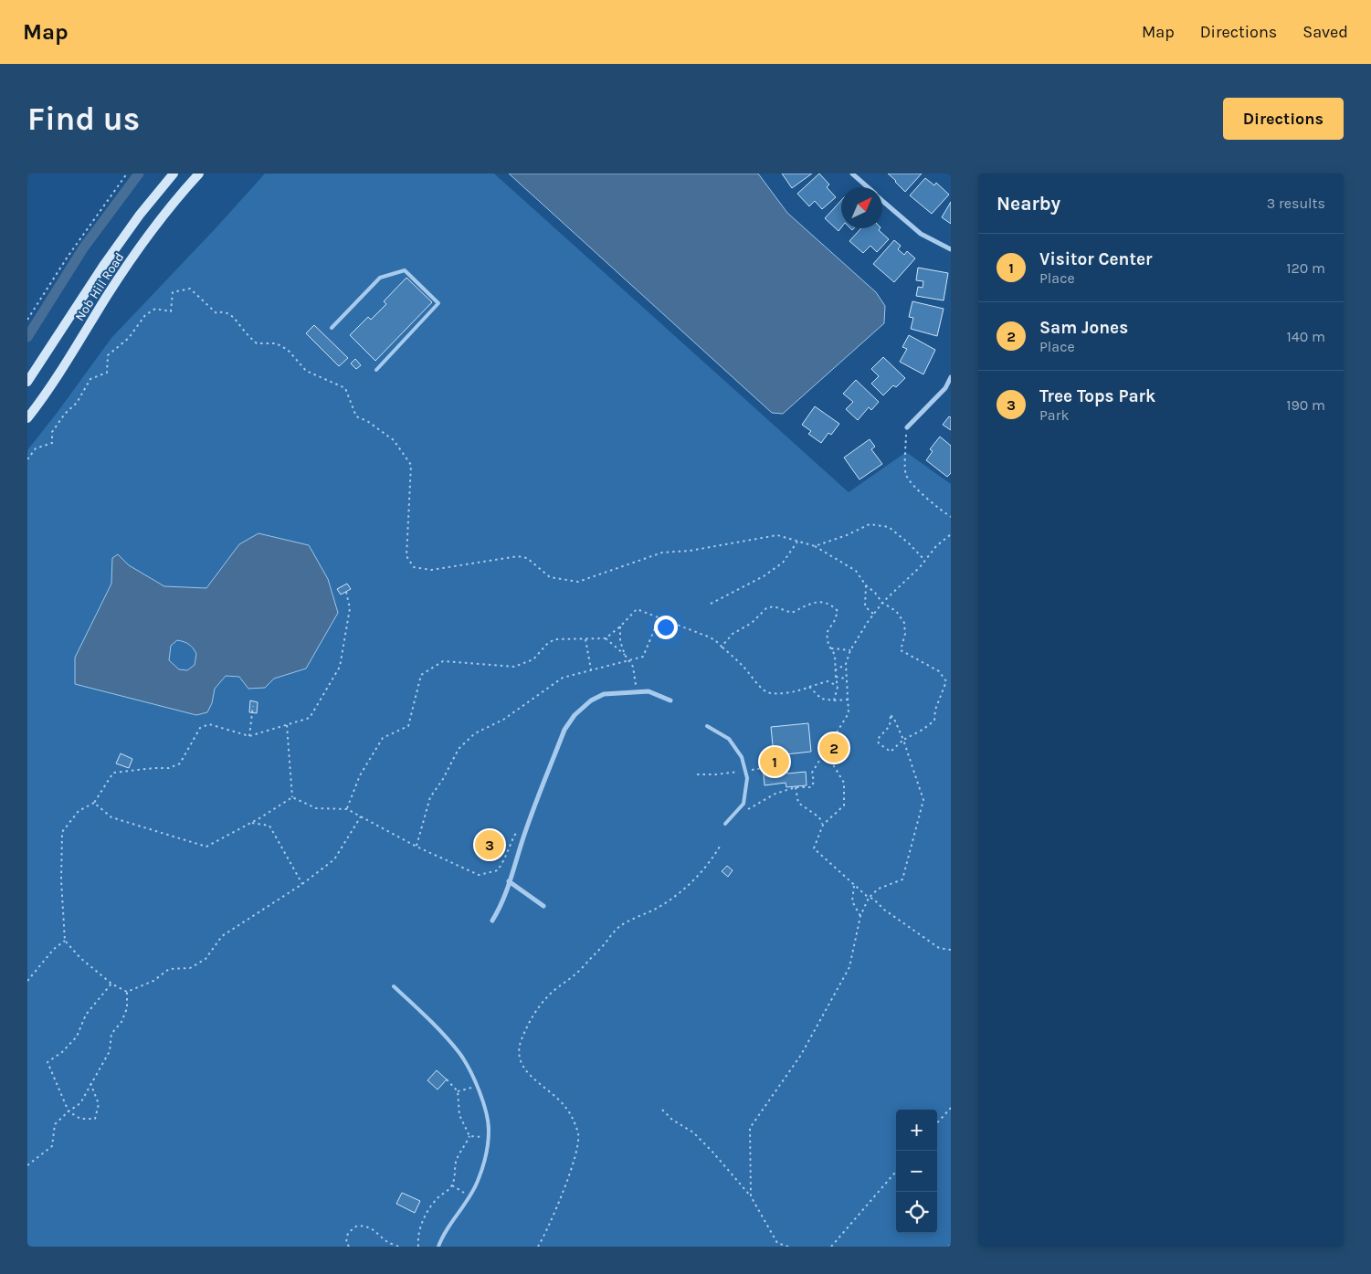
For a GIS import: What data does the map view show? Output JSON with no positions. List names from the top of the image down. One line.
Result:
{"streets":{"main road":["Nob Hill Road"]},"north":"top right","page":{"header":"Map","nav":["Map","Directions","Saved"],"buttons":"Directions","title":"Find us","heading":["Nearby","3 results"],"list":[{"mark":"1","name":"Visitor Center","note":"Place","value":"120 m"},{"mark":"2","name":"Sam Jones","note":"Place","value":"140 m"},{"mark":"3","name":"Tree Tops Park","note":"Park","value":"190 m"}],"pins":["2","1","3"],"map_buttons":["+","−"]}}
